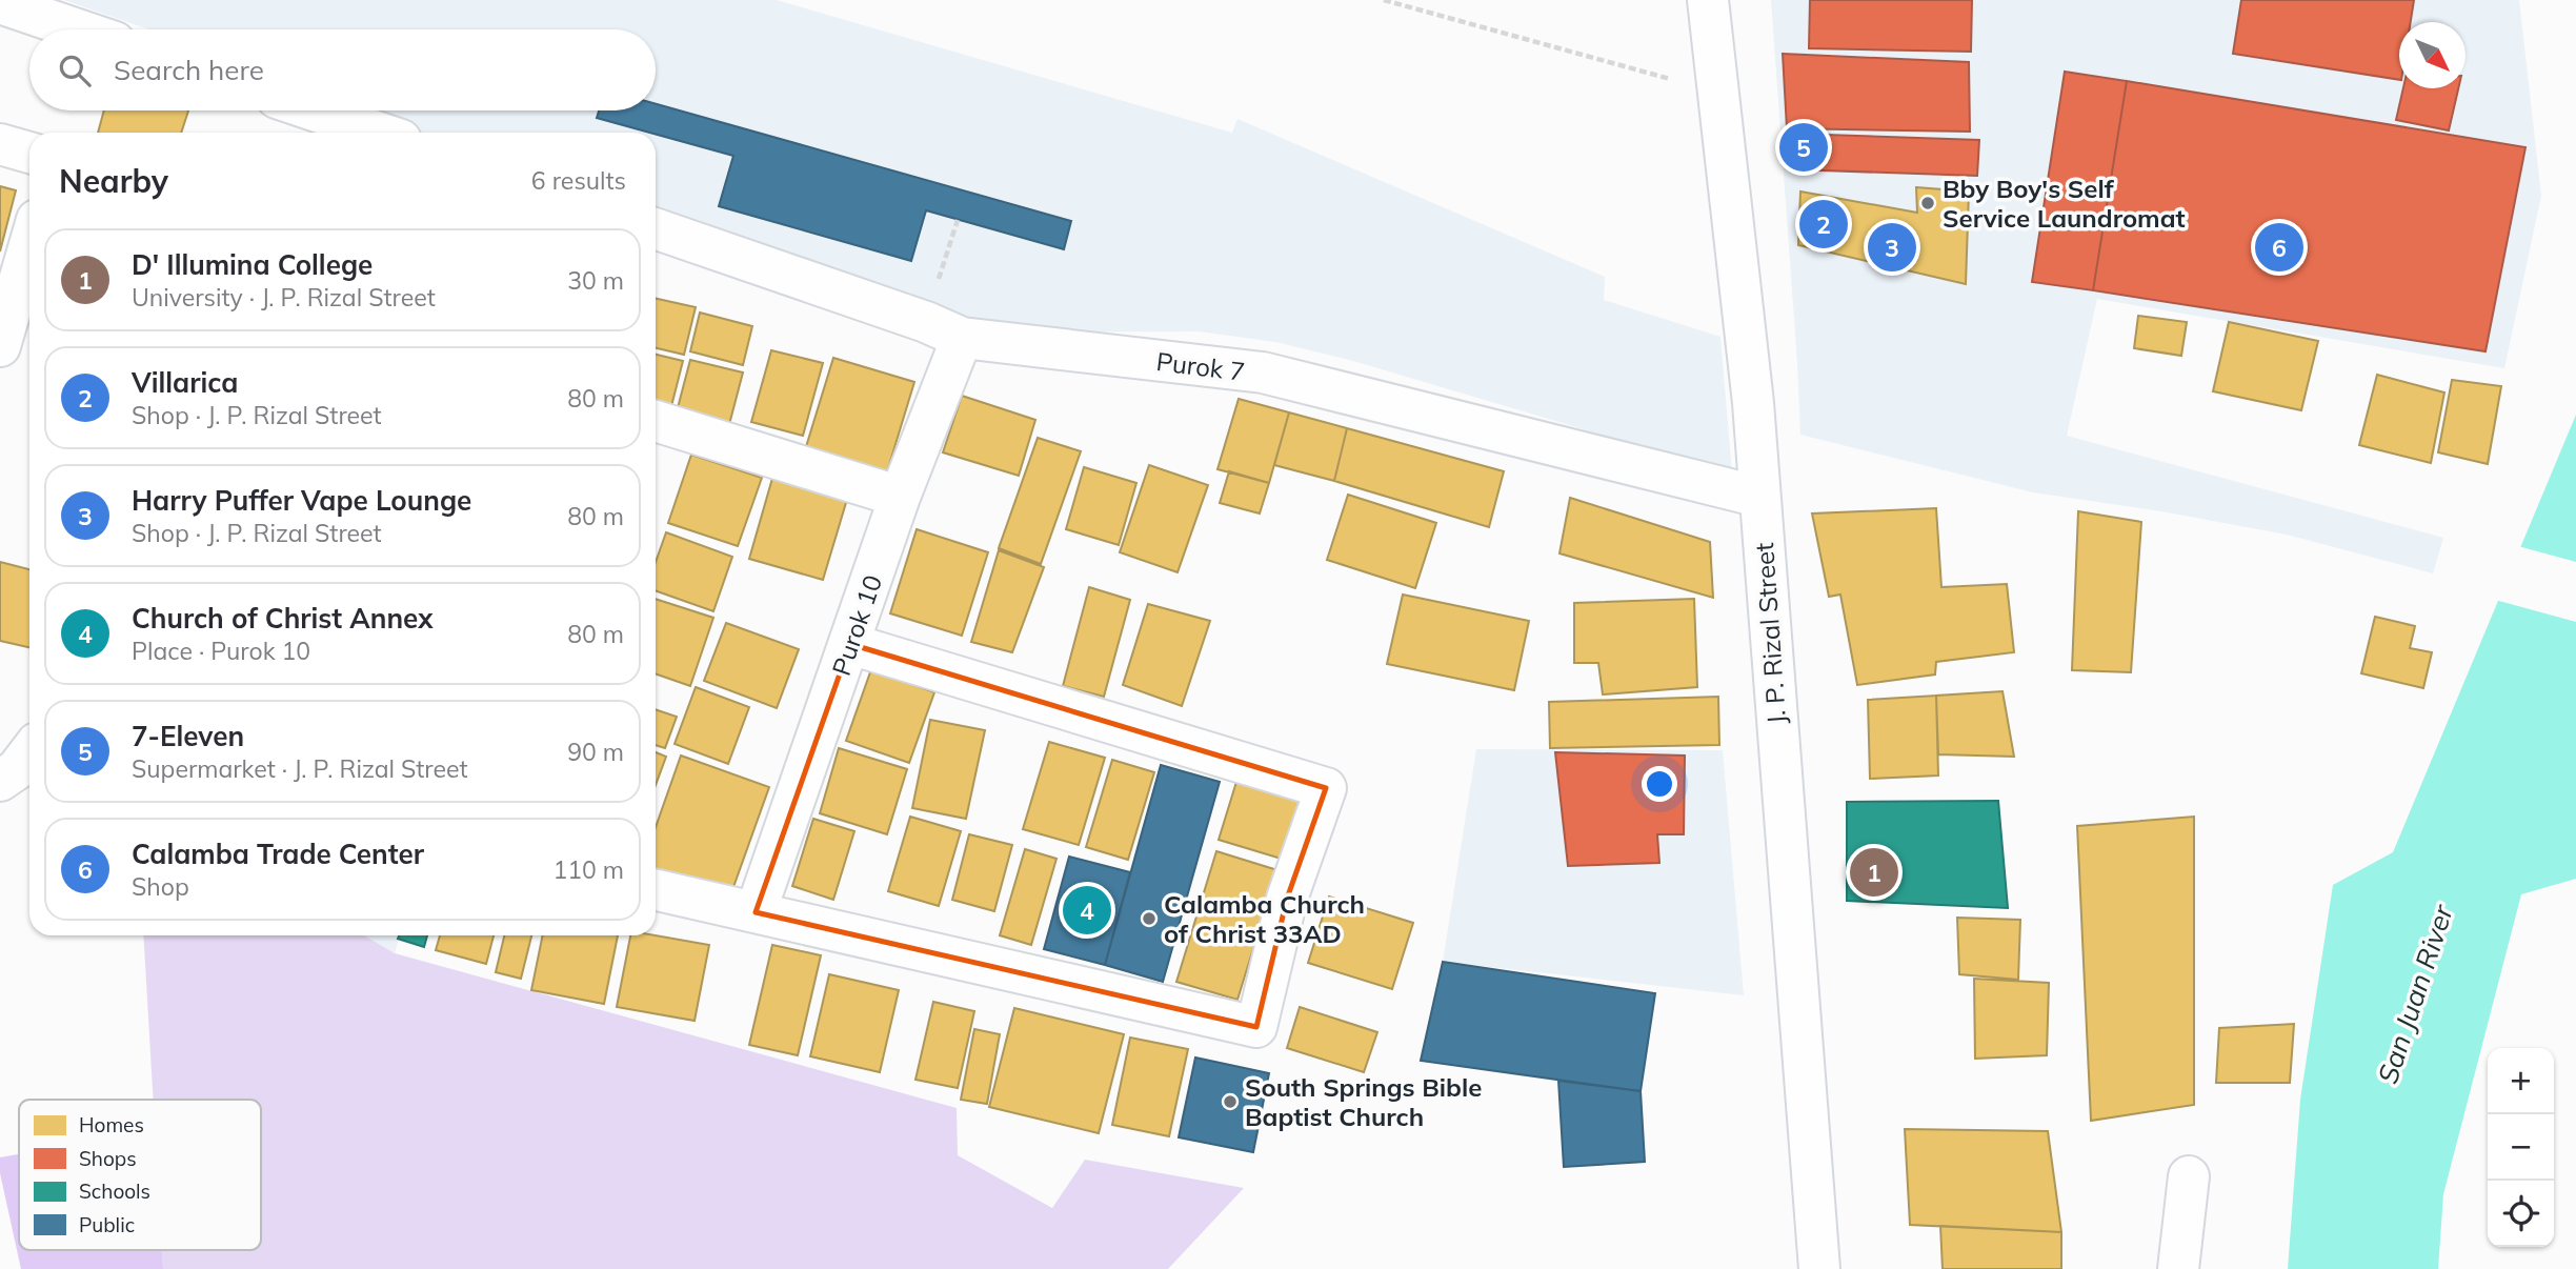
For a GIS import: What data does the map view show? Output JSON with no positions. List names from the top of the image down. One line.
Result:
{"streets":{"street":["Purok 7","Purok 10","J. P. Rizal Street"]},"crossings":[["Purok 7","Purok 10"],["Purok 7","J. P. Rizal Street"]],"water":["San Juan River"],"places":["Bby Boy's Self Service Laundromat","Calamba Church of Christ 33AD","South Springs Bible Baptist Church"],"legend":["Homes","Shops","Schools","Public"],"north":"bottom right","page":{"search":"Search here","pins":["5","2","3","6","1","4"],"heading":["Nearby","6 results"],"list":[{"mark":"1","name":"D' Illumina College","note":"University · J. P. Rizal Street","value":"30 m"},{"mark":"2","name":"Villarica","note":"Shop · J. P. Rizal Street","value":"80 m"},{"mark":"3","name":"Harry Puffer Vape Lounge","note":"Shop · J. P. Rizal Street","value":"80 m"},{"mark":"4","name":"Church of Christ Annex","note":"Place · Purok 10","value":"80 m"},{"mark":"5","name":"7-Eleven","note":"Supermarket · J. P. Rizal Street","value":"90 m"},{"mark":"6","name":"Calamba Trade Center","note":"Shop","value":"110 m"}],"map_buttons":["+","−"]}}
